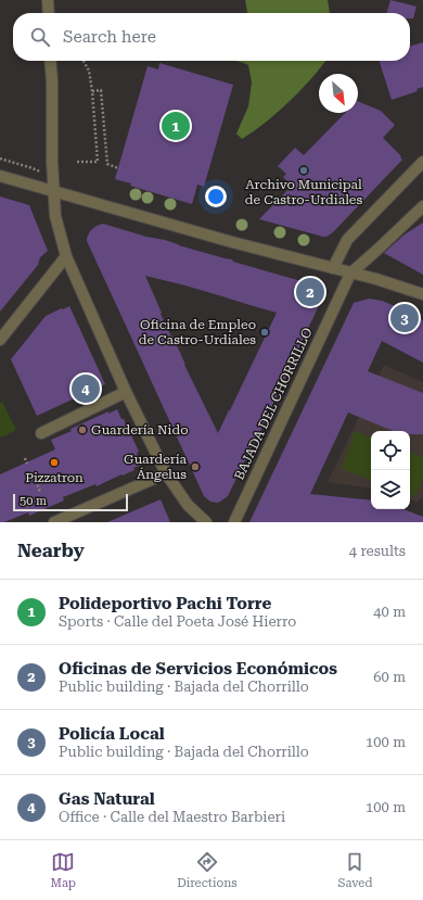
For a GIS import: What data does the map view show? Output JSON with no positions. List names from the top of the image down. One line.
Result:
{"streets":{"street":["BAJADA DEL CHORRILLO"]},"places":["Archivo Municipal de Castro-Urdiales","Oficina de Empleo de Castro-Urdiales","Guardería Nido","Pizzatron","Guardería Ángelus"],"scale_bar":"50 m","north":"bottom right","page":{"search":"Search here","pins":["1","2","3","4"],"scale":"50 m","heading":["Nearby","4 results"],"list":[{"mark":"1","name":"Polideportivo Pachi Torre","note":"Sports · Calle del Poeta José Hierro","value":"40 m"},{"mark":"2","name":"Oficinas de Servicios Económicos","note":"Public building · Bajada del Chorrillo","value":"60 m"},{"mark":"3","name":"Policía Local","note":"Public building · Bajada del Chorrillo","value":"100 m"},{"mark":"4","name":"Gas Natural","note":"Office · Calle del Maestro Barbieri","value":"100 m"}],"nav":["Map","Directions","Saved"]}}
